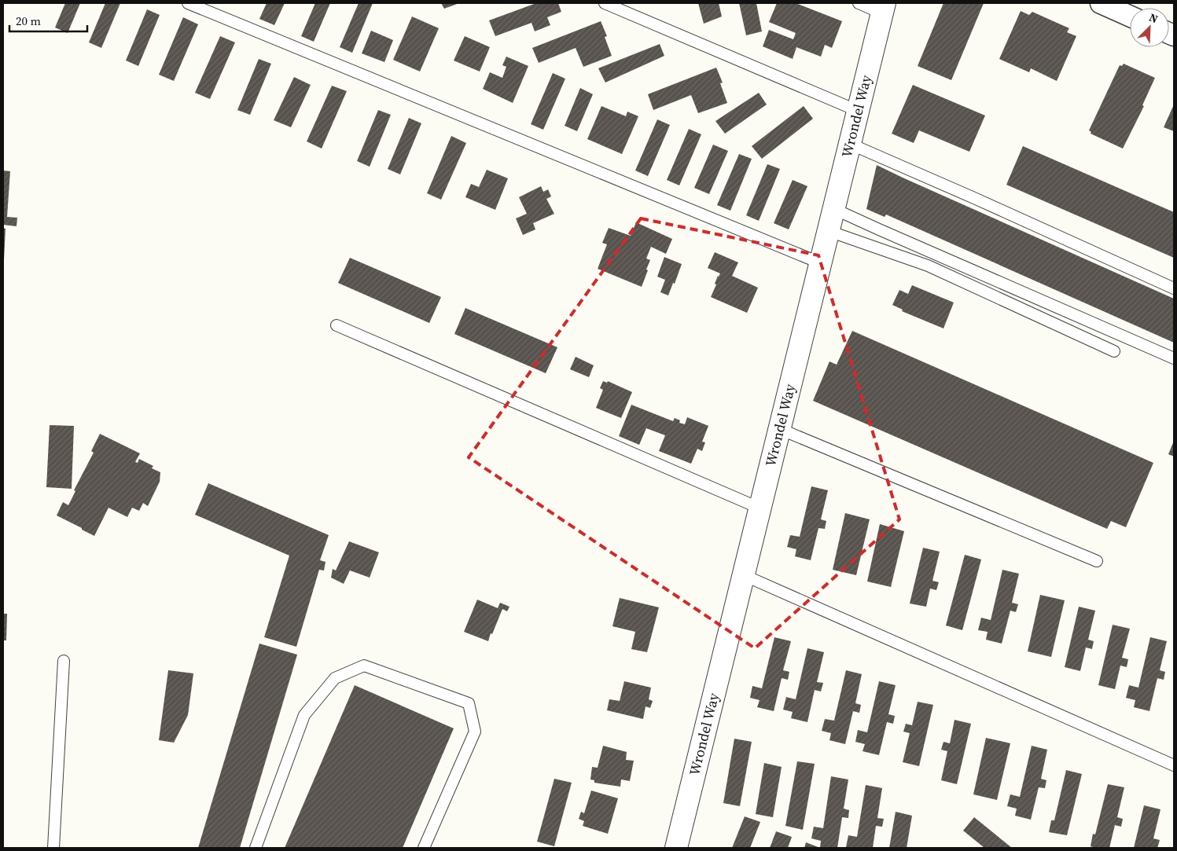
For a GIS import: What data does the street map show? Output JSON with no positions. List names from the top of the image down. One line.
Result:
{"streets":{"street":["Wrondel Way"]},"scale_bar":"20 m","north":"top right"}
